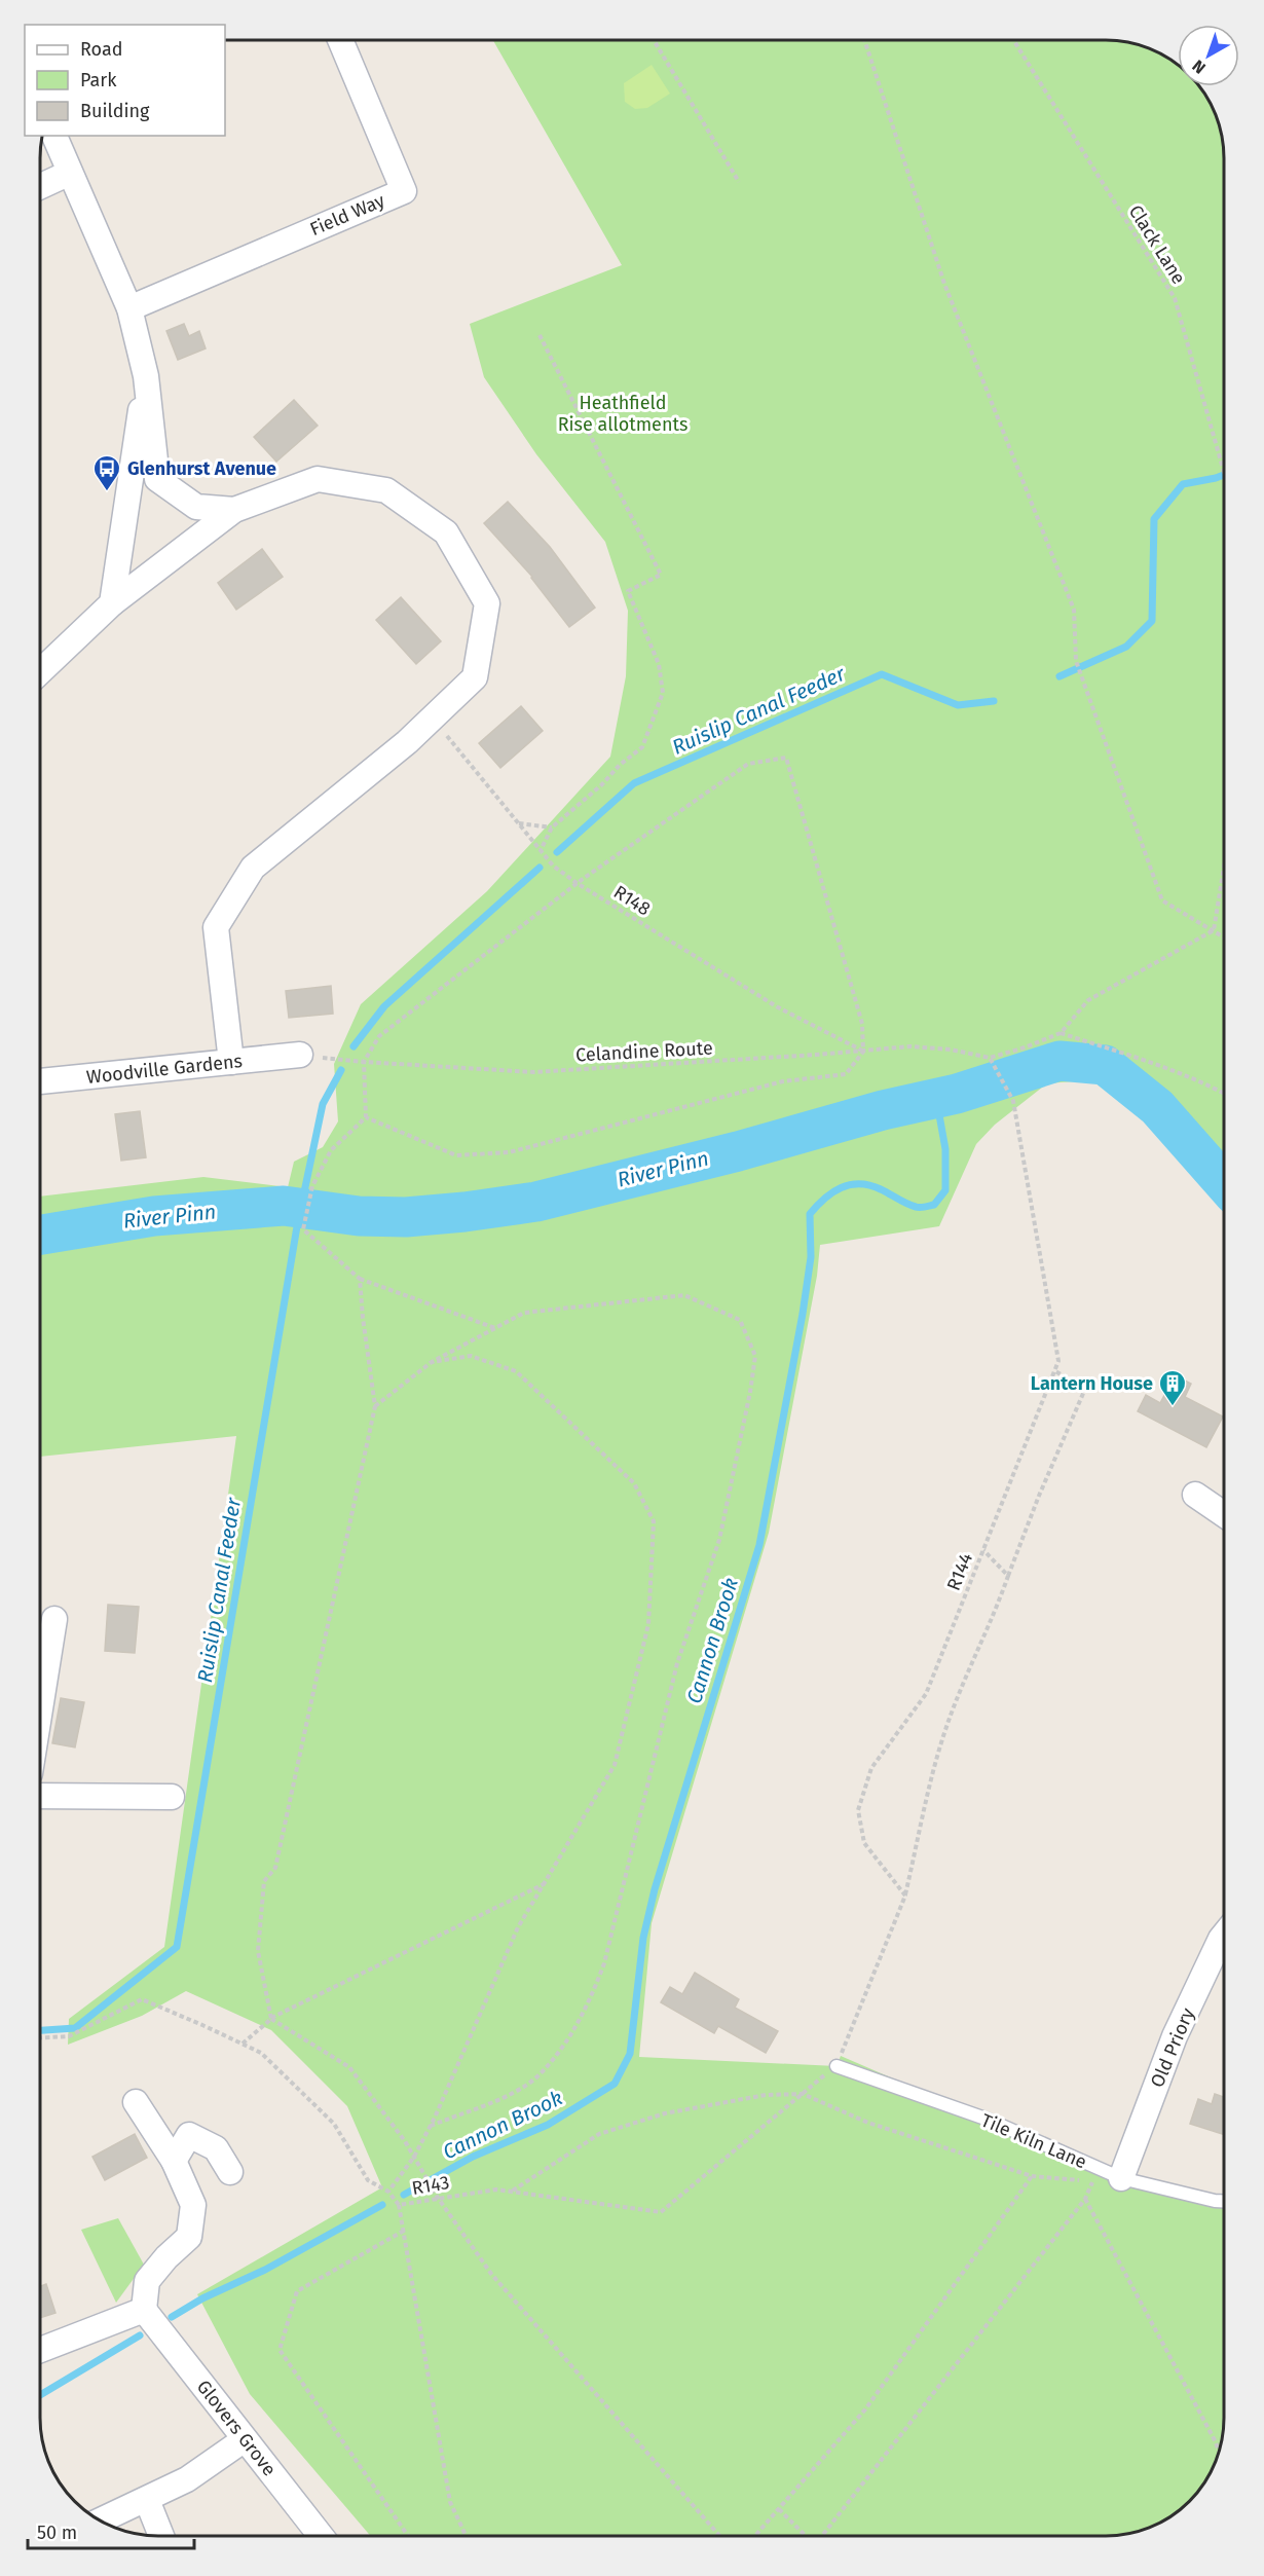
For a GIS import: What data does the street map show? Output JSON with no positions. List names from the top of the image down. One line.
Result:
{"streets":{"street":["Field Way","Woodville Gardens","Old Priory","Glovers Grove"],"lane":["Tile Kiln Lane"],"path":["Clack Lane","R148","Celandine Route","R144","R143"]},"crossings":[["R148","Celandine Route"],["Celandine Route","Woodville Gardens"],["Celandine Route","R144"],["Old Priory","Tile Kiln Lane"],["Tile Kiln Lane","R143"]],"water":["Ruislip Canal Feeder","River Pinn","Cannon Brook"],"parks":["Heathfield Rise allotments"],"places":{"bus stop":["Glenhurst Avenue"],"building":["Lantern House"]},"legend":["Road","Park","Building"],"scale_bar":"50 m","north":"bottom left"}
